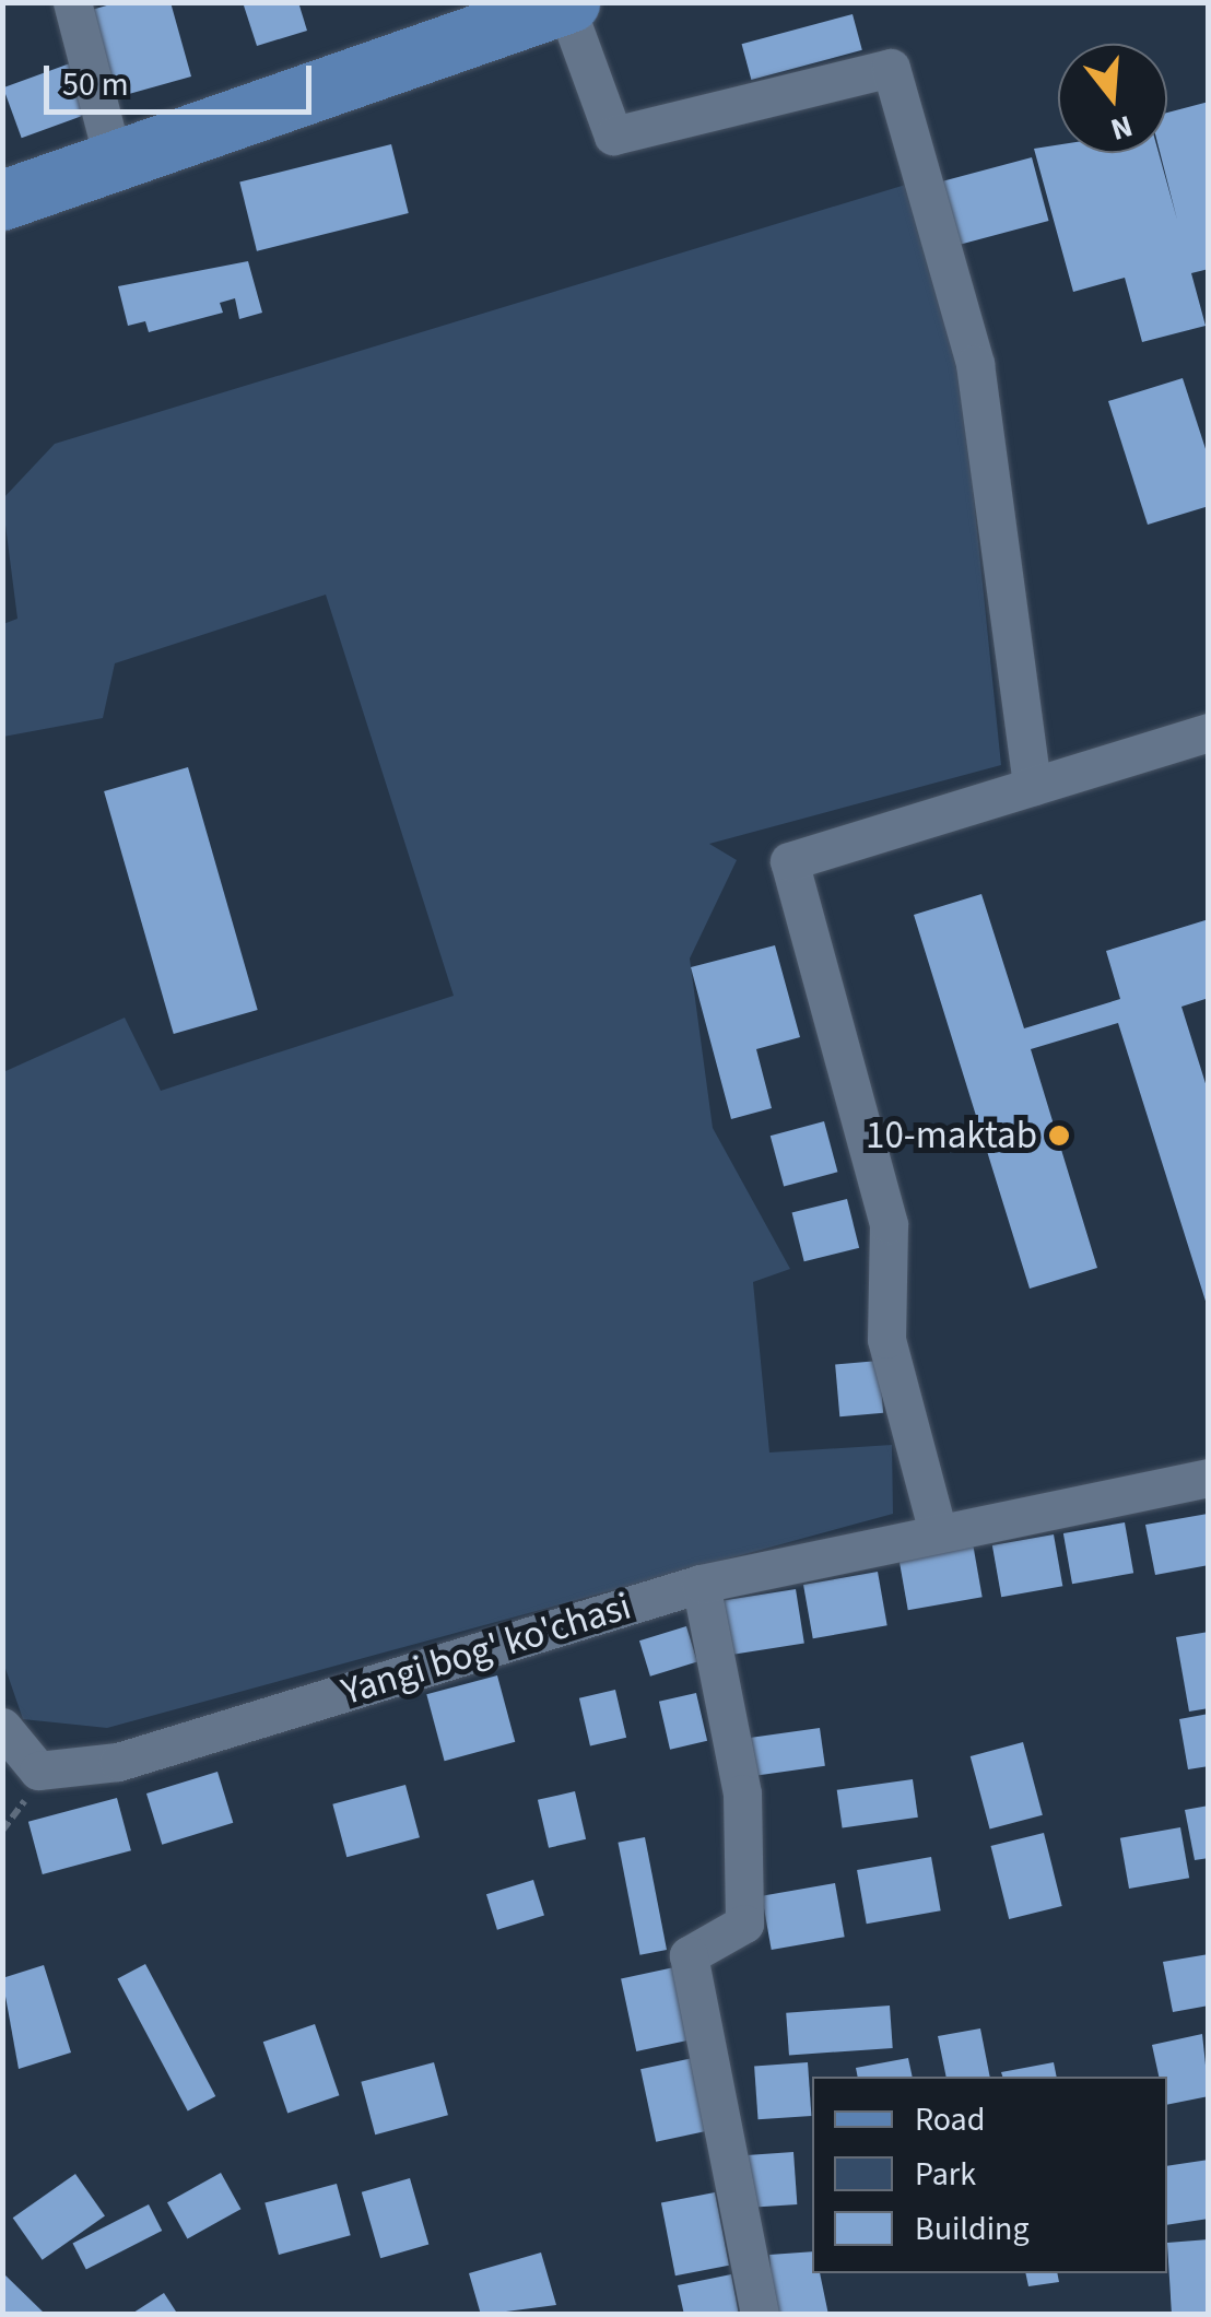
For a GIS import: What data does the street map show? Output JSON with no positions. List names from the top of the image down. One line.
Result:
{"streets":{"street":["Yangi bog' ko'chasi"]},"places":["10-maktab"],"legend":["Road","Park","Building"],"scale_bar":"50 m","north":"bottom"}
